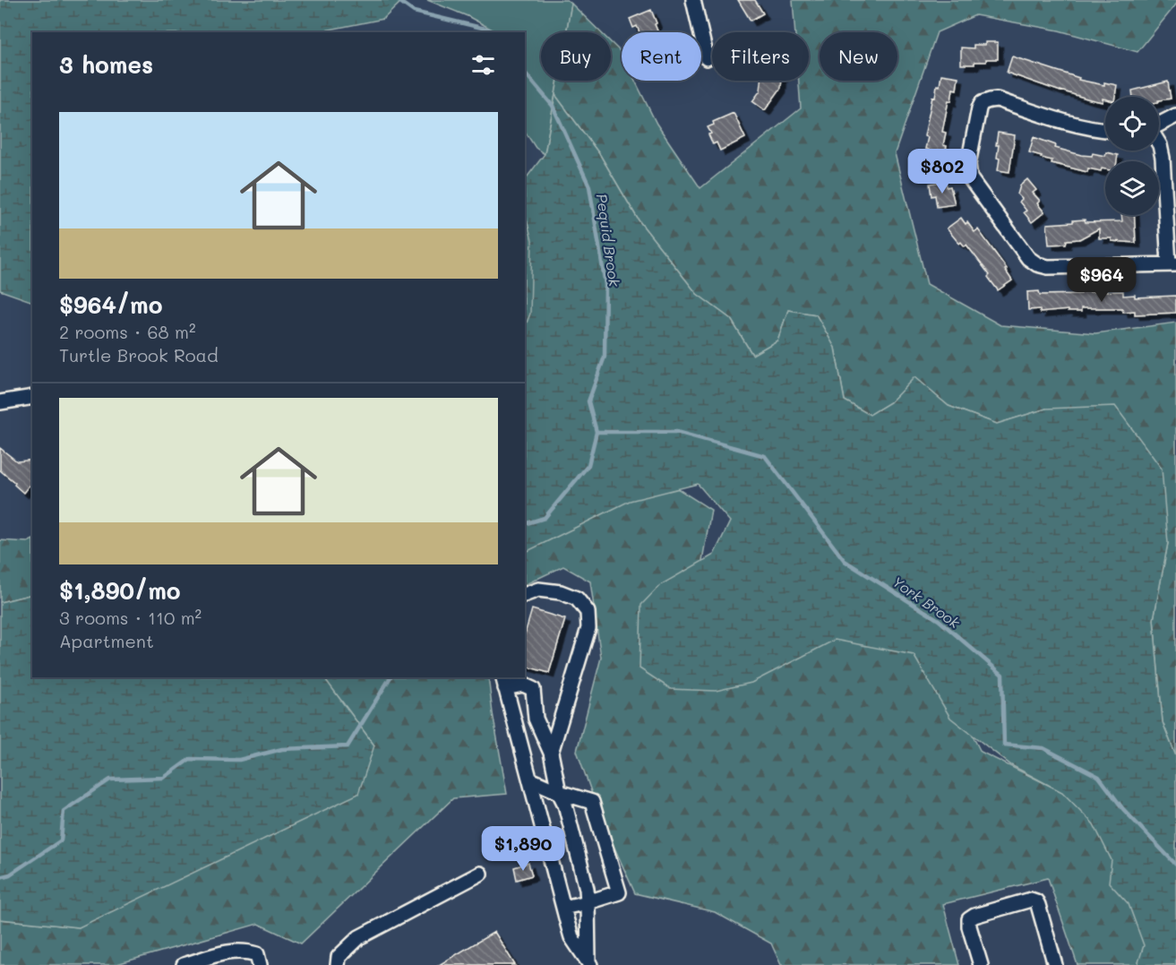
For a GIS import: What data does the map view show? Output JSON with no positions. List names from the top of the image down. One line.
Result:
{"water":["Pequid Brook","York Brook"],"page":{"chip":["Buy","Rent","Filters","New"],"heading":"3 homes","list":[{"name":"$964/mo","note":"2 rooms · 68 m² · Turtle Brook Road"},{"name":"$1,890/mo","note":"3 rooms · 110 m² · Apartment"}],"price":["$802","$964","$1,890"]}}
